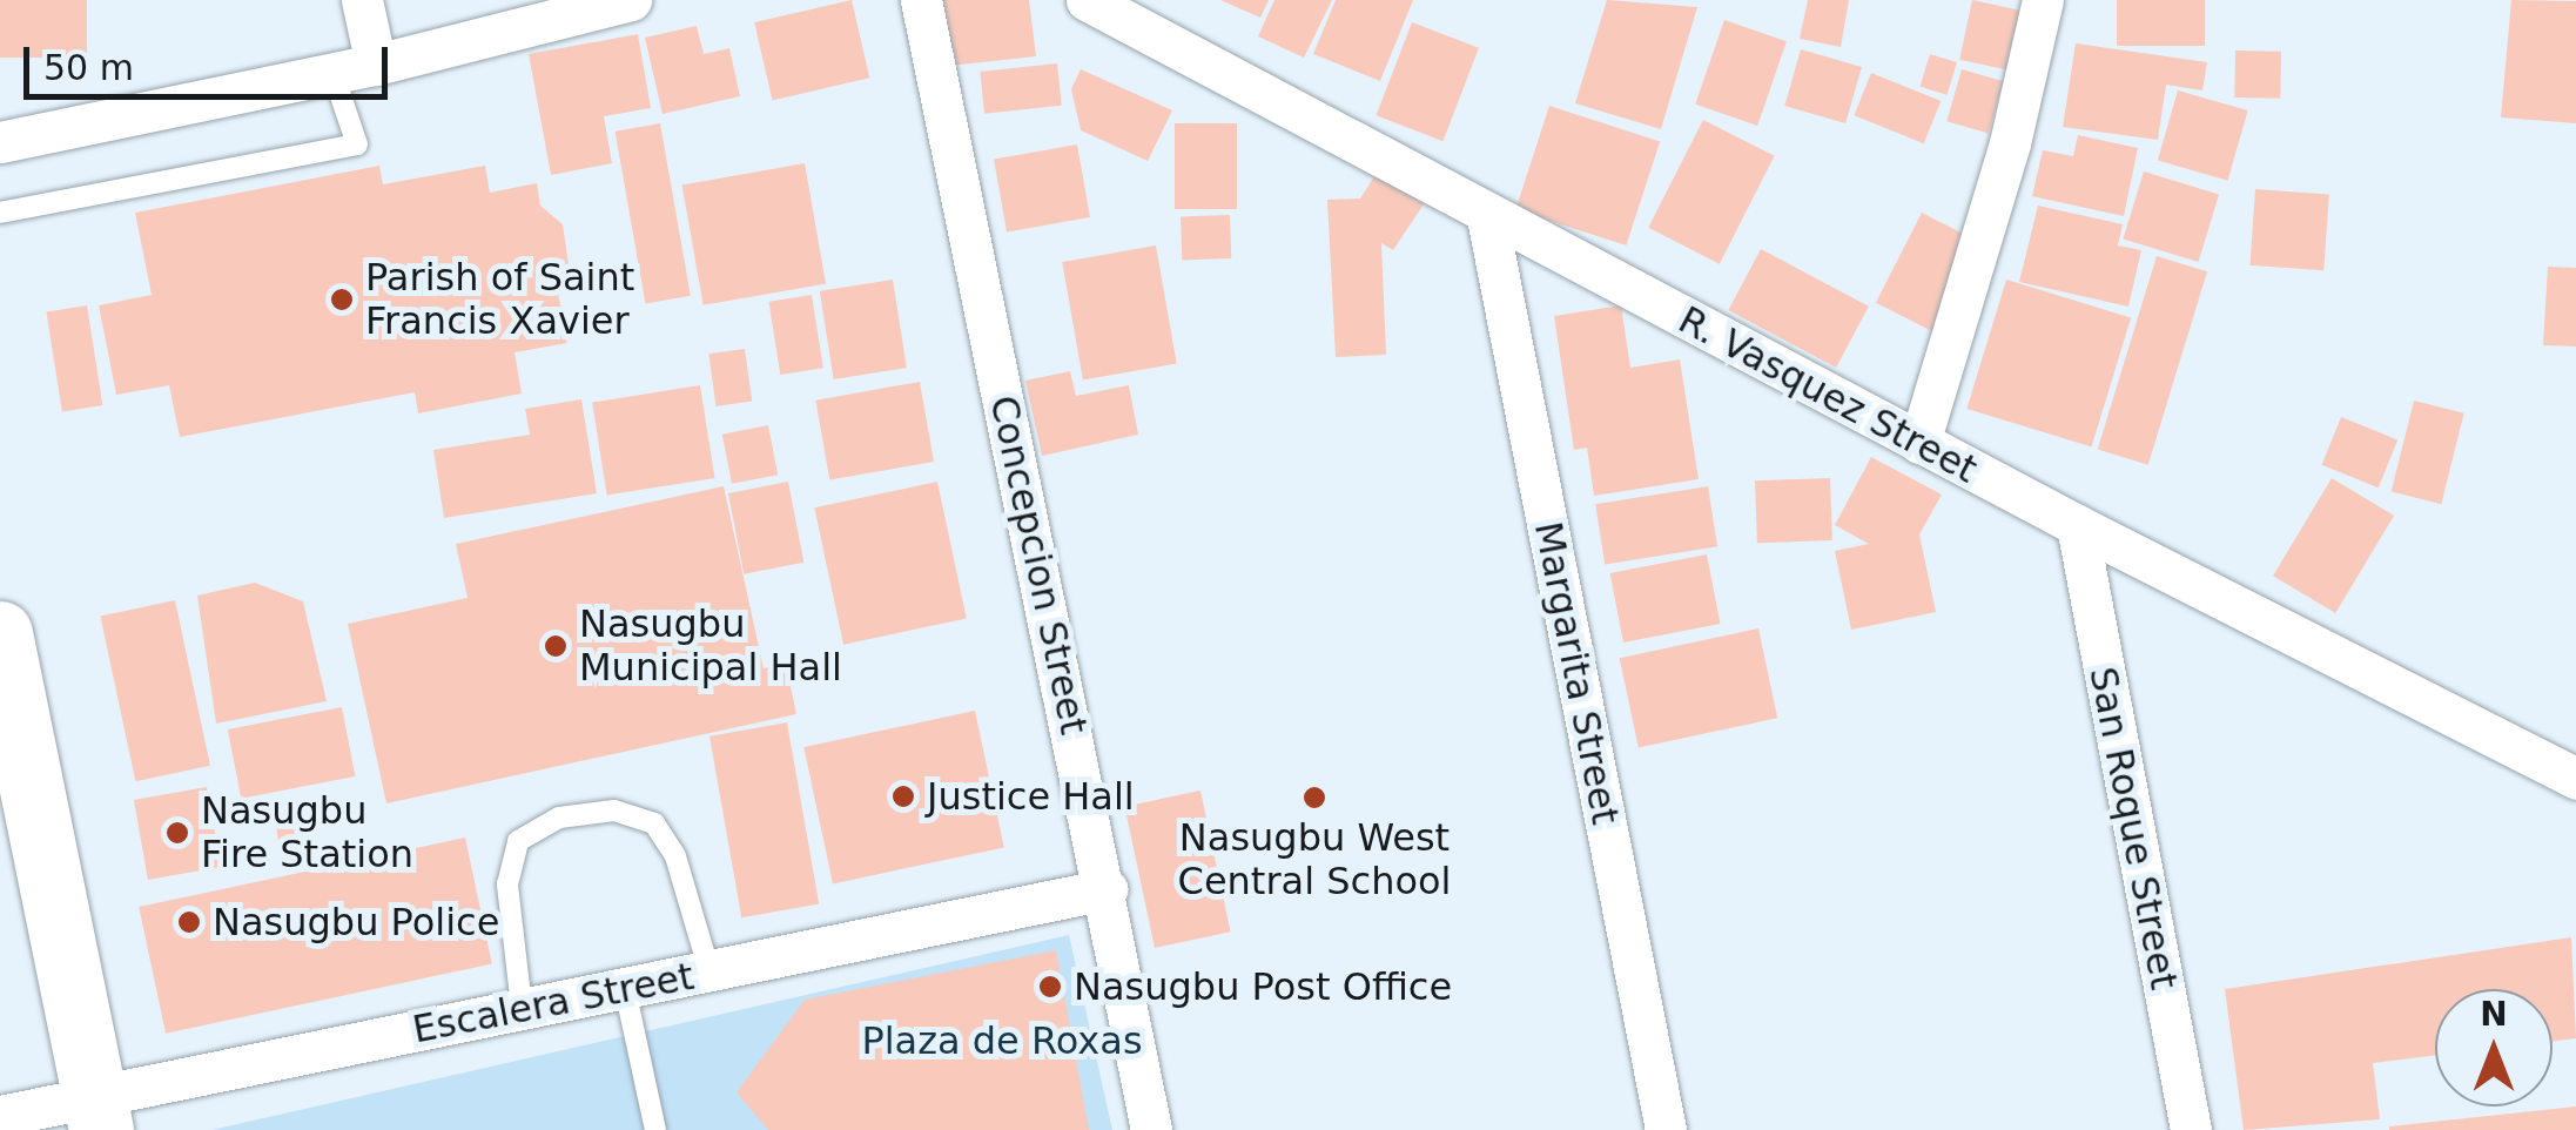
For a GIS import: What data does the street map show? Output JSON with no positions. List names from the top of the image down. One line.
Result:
{"streets":{"street":["R. Vasquez Street","Concepcion Street","Margarita Street","San Roque Street","Escalera Street"]},"crossings":[["R. Vasquez Street","Margarita Street"],["R. Vasquez Street","San Roque Street"],["Concepcion Street","Escalera Street"]],"parks":["Plaza de Roxas"],"places":["Parish of Saint Francis Xavier","Nasugbu Municipal Hall","Justice Hall","Nasugbu West Central School","Nasugbu Fire Station","Nasugbu Police","Nasugbu Post Office"],"scale_bar":"50 m","north":"top"}
